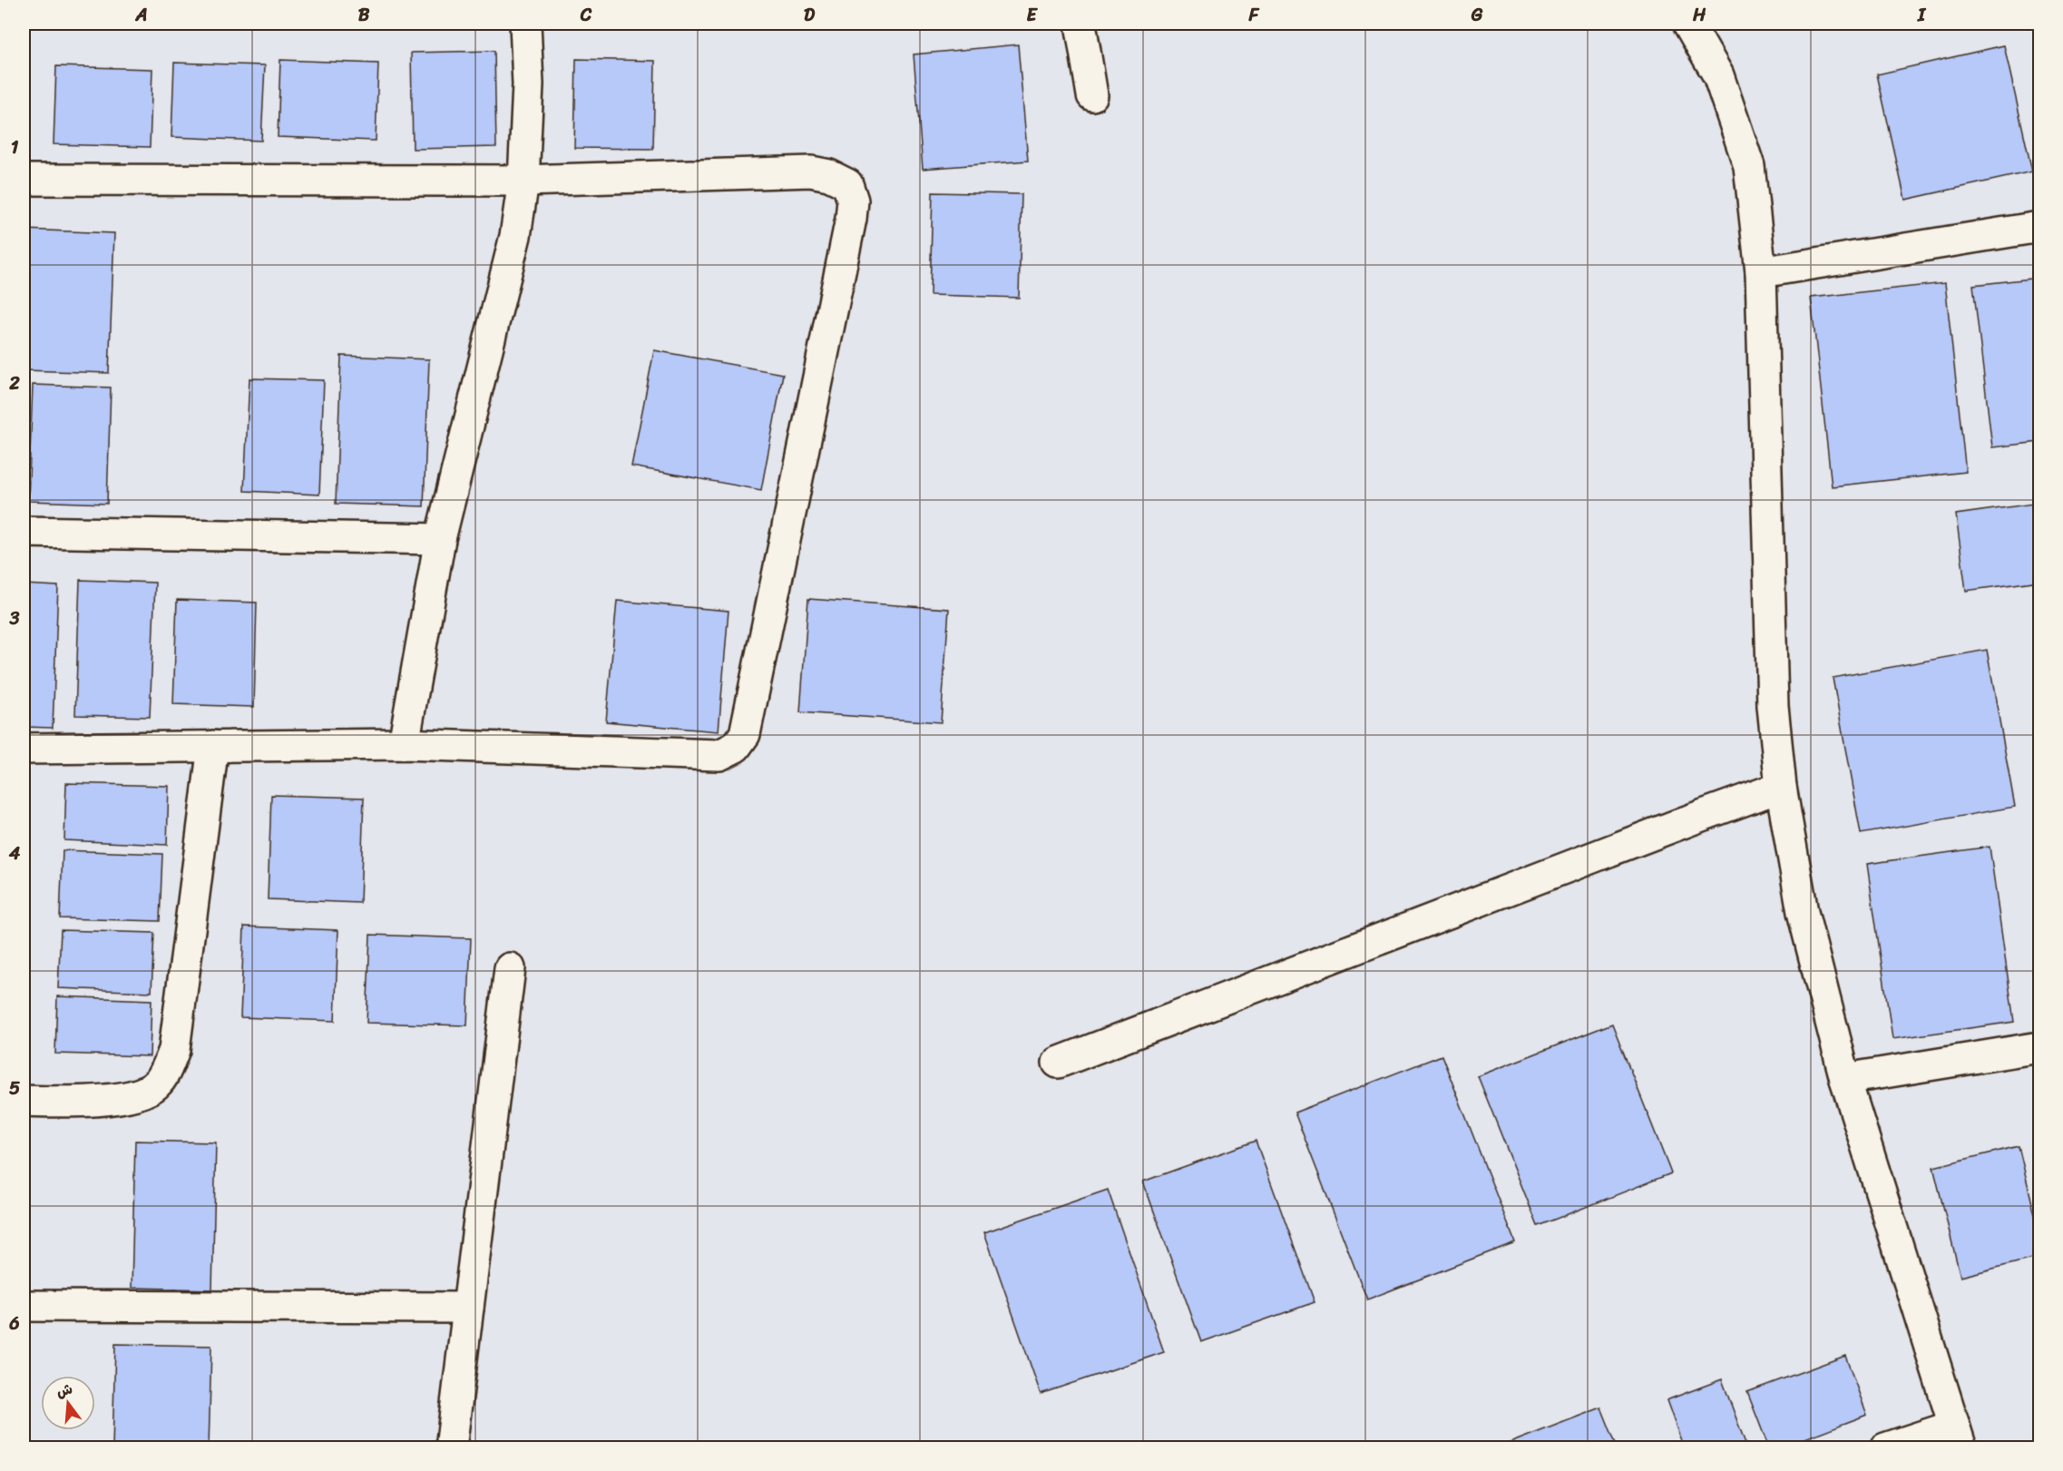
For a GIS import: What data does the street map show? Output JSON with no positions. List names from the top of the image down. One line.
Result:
{"north":"top","grid":{"columns":["A","B","C","D","E","F","G","H","I"],"rows":["1","2","3","4","5","6"]}}
